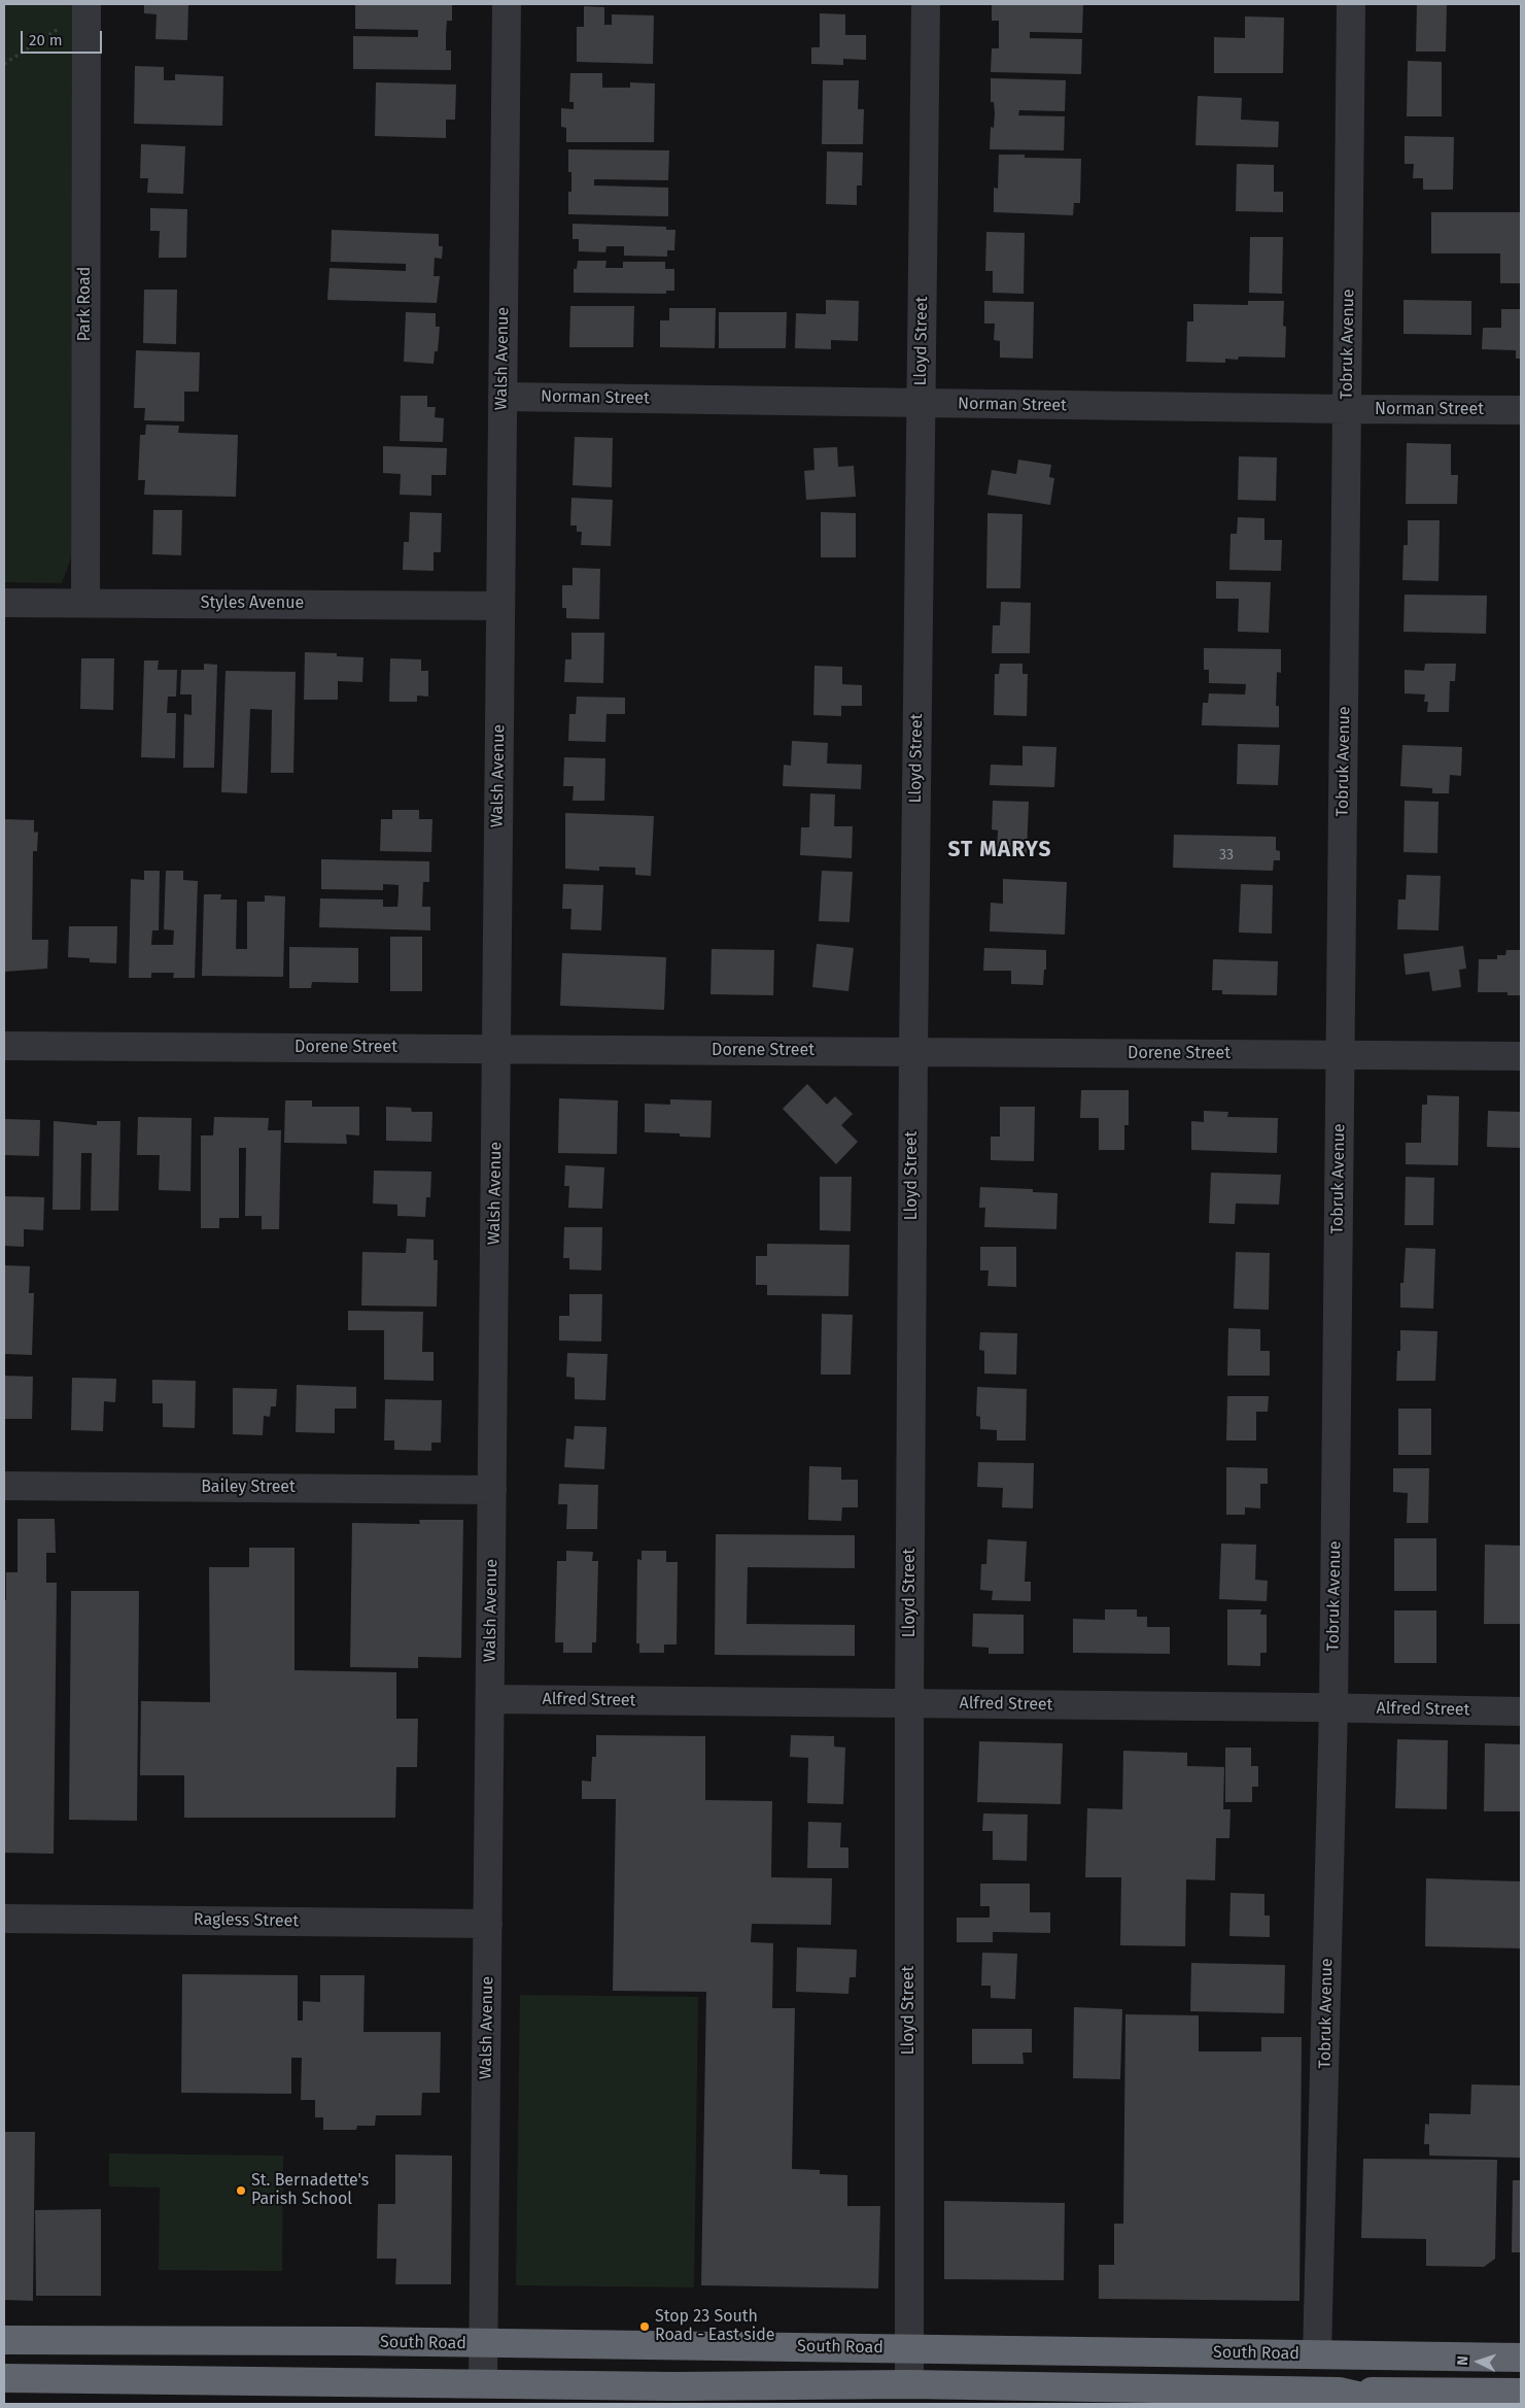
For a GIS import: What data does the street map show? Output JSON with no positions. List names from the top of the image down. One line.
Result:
{"streets":{"highway":["South Road"],"street":["Park Road","Lloyd Street","Tobruk Avenue","Walsh Avenue","Norman Street","Styles Avenue","Dorene Street","Bailey Street","Alfred Street","Ragless Street"]},"crossings":[["Park Road","Styles Avenue"],["Lloyd Street","Norman Street"],["Lloyd Street","Dorene Street"],["Lloyd Street","Alfred Street"],["Lloyd Street","South Road"],["Tobruk Avenue","Norman Street"],["Tobruk Avenue","Dorene Street"],["Tobruk Avenue","Alfred Street"],["Tobruk Avenue","South Road"],["Walsh Avenue","Norman Street"],["Walsh Avenue","Styles Avenue"],["Walsh Avenue","Dorene Street"],["Walsh Avenue","Bailey Street"],["Walsh Avenue","Alfred Street"],["Walsh Avenue","Ragless Street"],["Walsh Avenue","South Road"]],"districts":["ST MARYS"],"places":["St. Bernadette's Parish School","Stop 23 South Road - East side"],"house_numbers":["33"],"scale_bar":"20 m","north":"left"}
